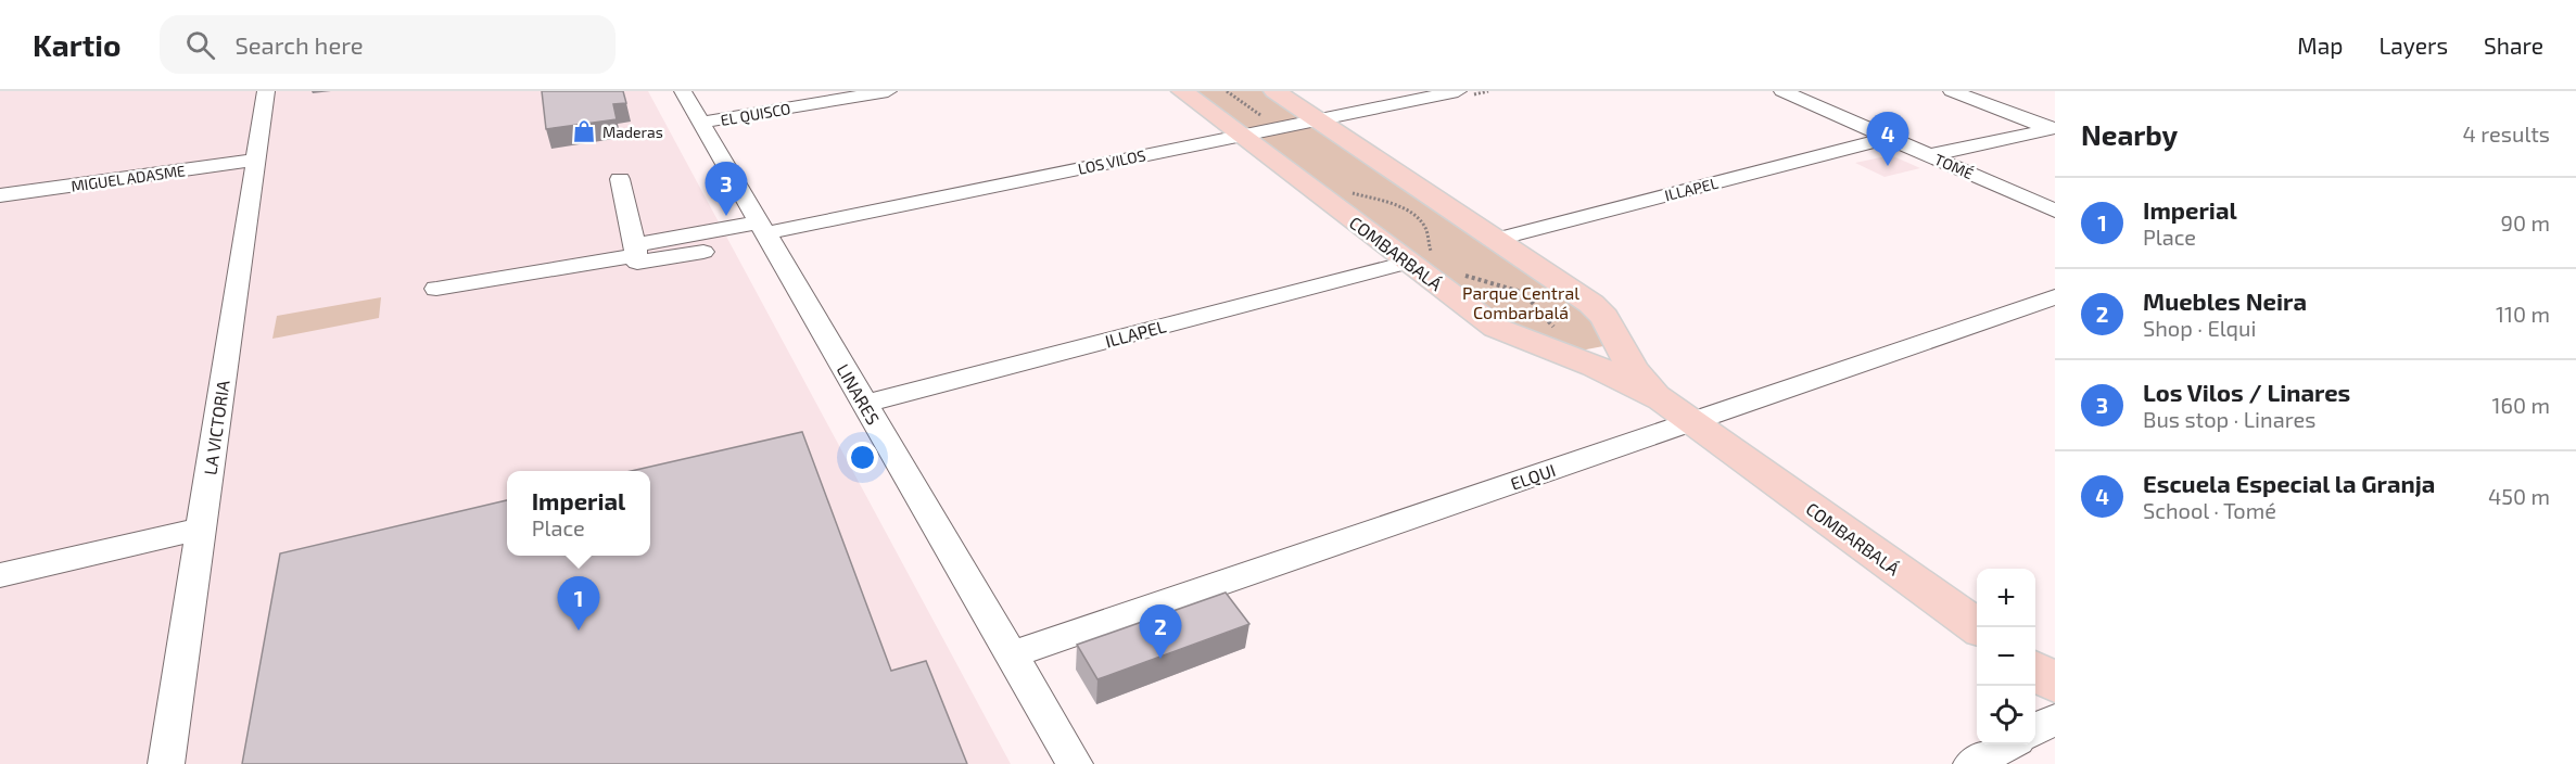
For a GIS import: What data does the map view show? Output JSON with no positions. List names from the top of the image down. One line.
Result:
{"streets":{"main road":["COMBARBALÁ"],"street":["EL QUISCO","LOS VILOS","TOMÉ","MIGUEL ADASME","ILLAPEL","LINARES","LA VICTORIA","ELQUI"]},"crossings":[["EL QUISCO","LINARES"],["LOS VILOS","COMBARBALÁ"],["LOS VILOS","LINARES"],["TOMÉ","ILLAPEL"],["MIGUEL ADASME","LA VICTORIA"],["ILLAPEL","COMBARBALÁ"],["ILLAPEL","LINARES"],["COMBARBALÁ","ELQUI"],["LINARES","ELQUI"]],"parks":["Parque Central Combarbalá"],"places":{"shop":["Maderas"]},"page":{"header":"Kartio","search":"Search here","nav":["Map","Layers","Share"],"heading":["Nearby","4 results"],"pins":["4","3","1","2"],"list":[{"mark":"1","name":"Imperial","note":"Place","value":"90 m"},{"mark":"2","name":"Muebles Neira","note":"Shop · Elqui","value":"110 m"},{"mark":"3","name":"Los Vilos / Linares","note":"Bus stop · Linares","value":"160 m"},{"mark":"4","name":"Escuela Especial la Granja","note":"School · Tomé","value":"450 m"}],"popup":["Imperial","Place"],"map_buttons":["+","−"]}}
